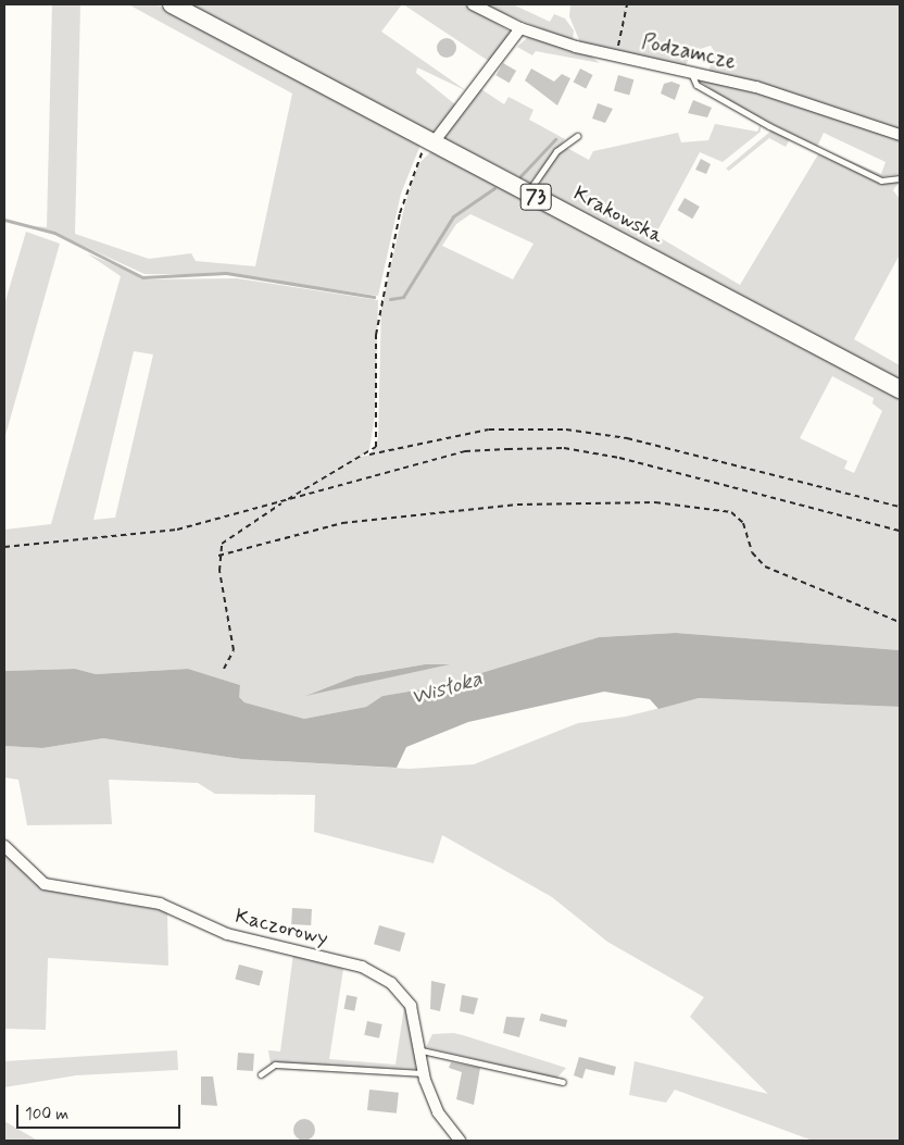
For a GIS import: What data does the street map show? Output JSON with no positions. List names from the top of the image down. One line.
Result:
{"streets":{"main road":["73","Krakowska"],"street":["Podzamcze","Kaczorowy"]},"water":["Wisłoka"],"scale_bar":"100 m"}
